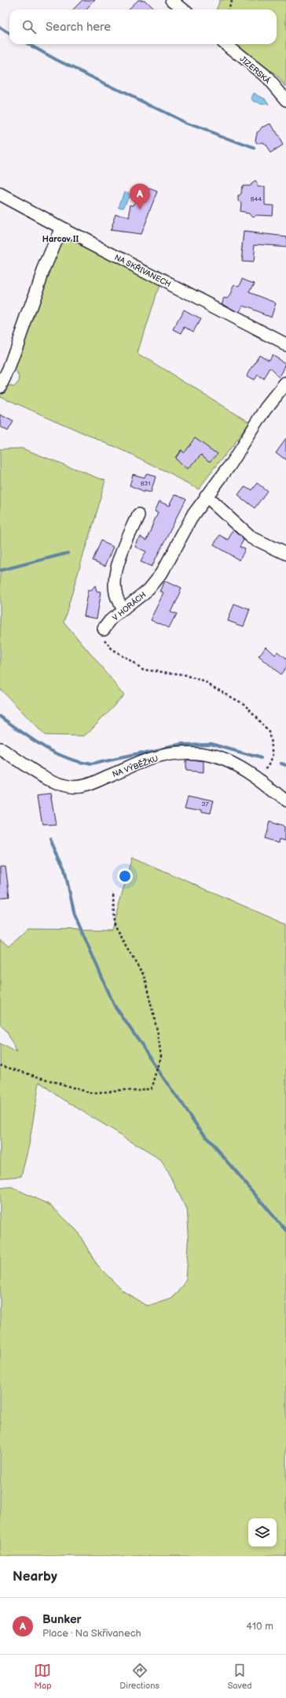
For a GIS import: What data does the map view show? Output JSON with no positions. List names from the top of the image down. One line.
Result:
{"streets":{"street":["JIZERSKÁ","NA SKŘIVANECH","V HORÁCH","NA VÝBĚŽKU"]},"districts":["Harcov II"],"house_numbers":["844","831","37"],"page":{"search":"Search here","pins":"A","heading":"Nearby","list":[{"mark":"A","name":"Bunker","note":"Place · Na Skřivanech","value":"410 m"}],"nav":["Map","Directions","Saved"]}}
